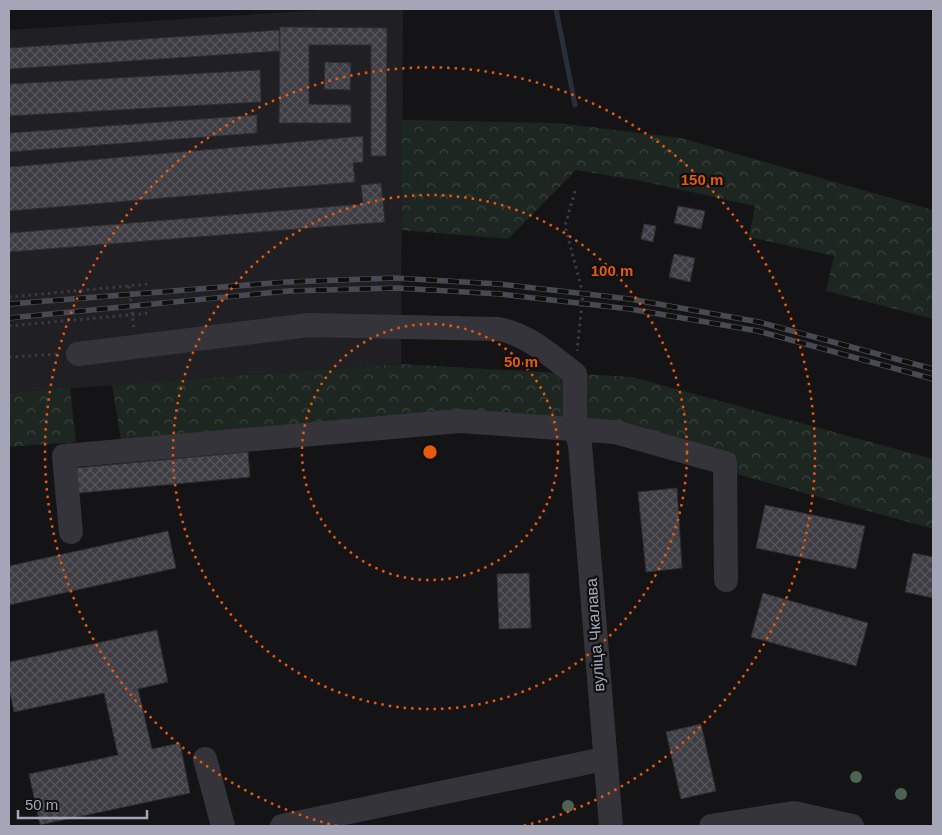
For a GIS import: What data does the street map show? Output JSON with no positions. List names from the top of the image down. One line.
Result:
{"streets":{"street":["вуліца Чкалава"]},"scale_bar":"50 m","rings":["150 m","100 m","50 m"]}
